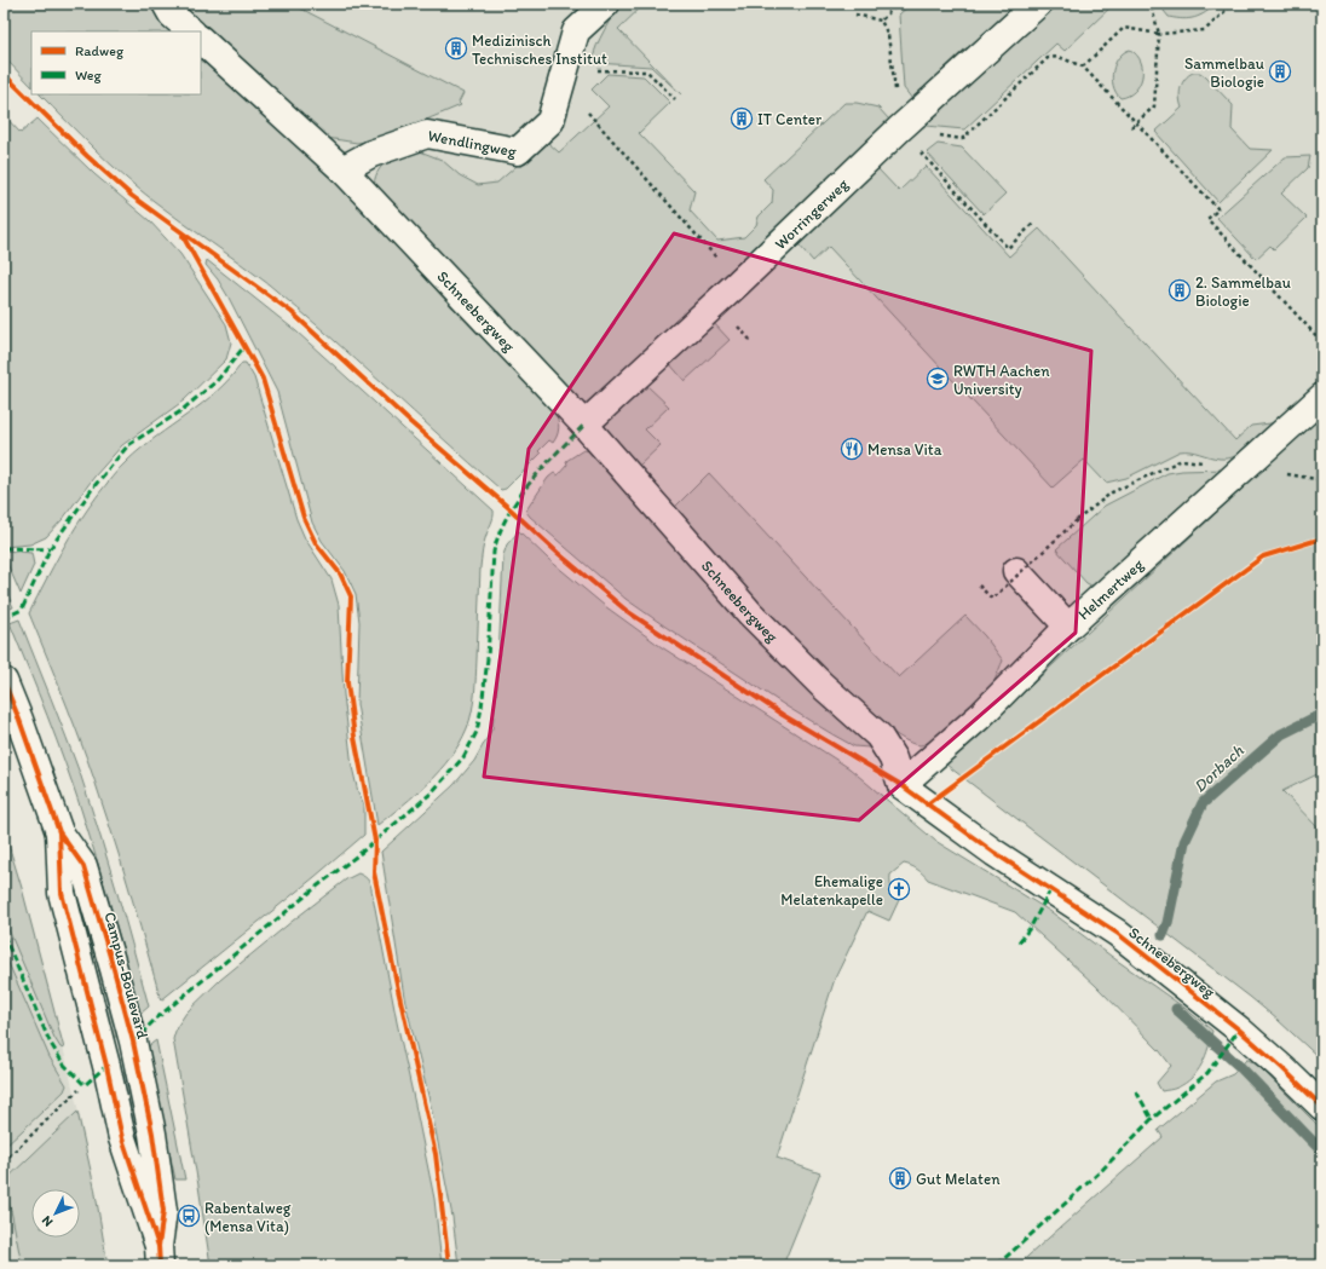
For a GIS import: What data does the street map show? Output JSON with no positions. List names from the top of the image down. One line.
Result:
{"streets":{"street":["Wendlingweg","Worringerweg","Schneebergweg","Helmertweg","Campus-Boulevard"]},"crossings":[["Wendlingweg","Schneebergweg"],["Worringerweg","Schneebergweg"],["Schneebergweg","Helmertweg"]],"water":["Dorbach"],"places":{"building":["Medizinisch Technisches Institut","Sammelbau Biologie","IT Center","2. Sammelbau Biologie","Gut Melaten"],"school or university":["RWTH Aachen University"],"restaurant":["Mensa Vita"],"church":["Ehemalige Melatenkapelle"],"bus stop":["Rabentalweg (Mensa Vita)"]},"legend":["Radweg","Weg"],"north":"bottom left"}
